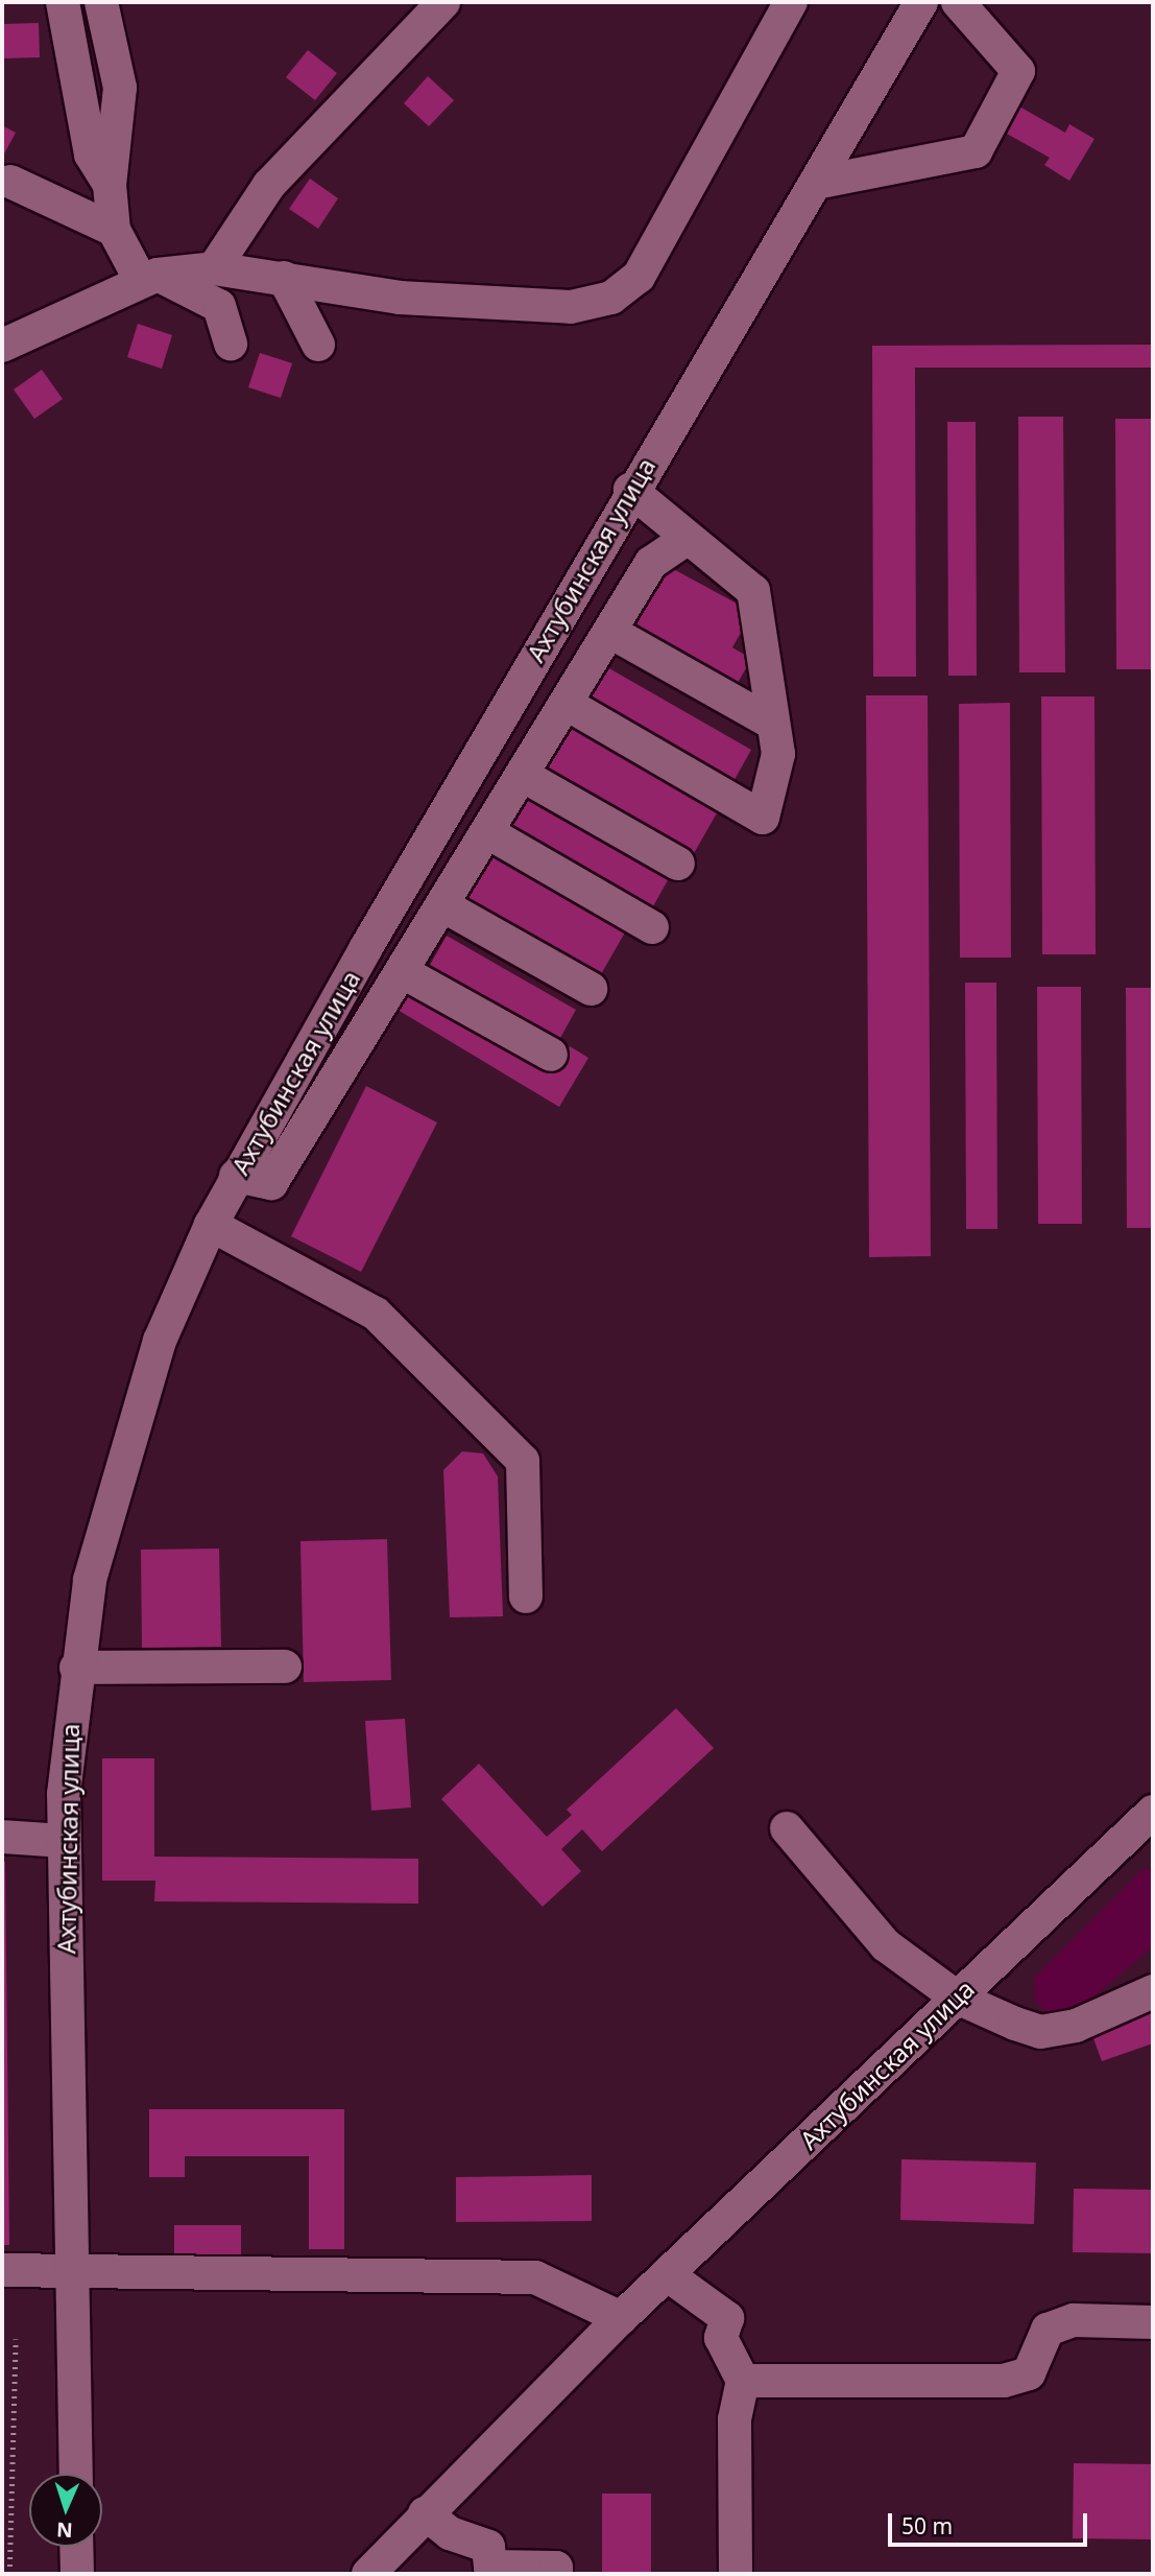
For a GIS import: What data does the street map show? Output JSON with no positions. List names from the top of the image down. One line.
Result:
{"streets":{"street":["Ахтубинская улица"]},"scale_bar":"50 m","north":"bottom"}
